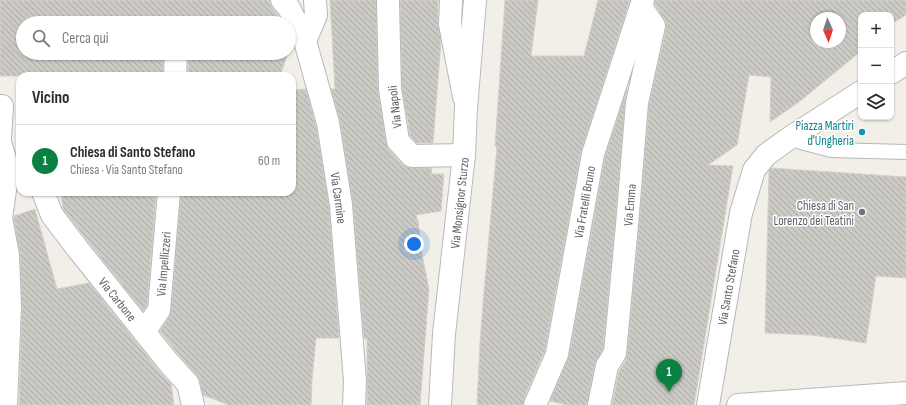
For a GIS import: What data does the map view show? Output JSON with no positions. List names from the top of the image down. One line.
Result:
{"streets":{"street":["Via Napoli","Via Carmine","Via Fratelli Bruno","Via Monsignor Sturzo","Via Emma","Via Impellizzeri","Via Santo Stefano","Via Carbone"]},"crossings":[["Via Napoli","Via Monsignor Sturzo"],["Via Fratelli Bruno","Via Emma"],["Via Impellizzeri","Via Carbone"]],"places":["Piazza Martiri d'Ungheria","Chiesa di San Lorenzo dei Teatini"],"north":"bottom","page":{"map_buttons":["+","−"],"search":"Cerca qui","heading":"Vicino","list":[{"mark":"1","name":"Chiesa di Santo Stefano","note":"Chiesa · Via Santo Stefano","value":"60 m"}],"pins":"1"}}
